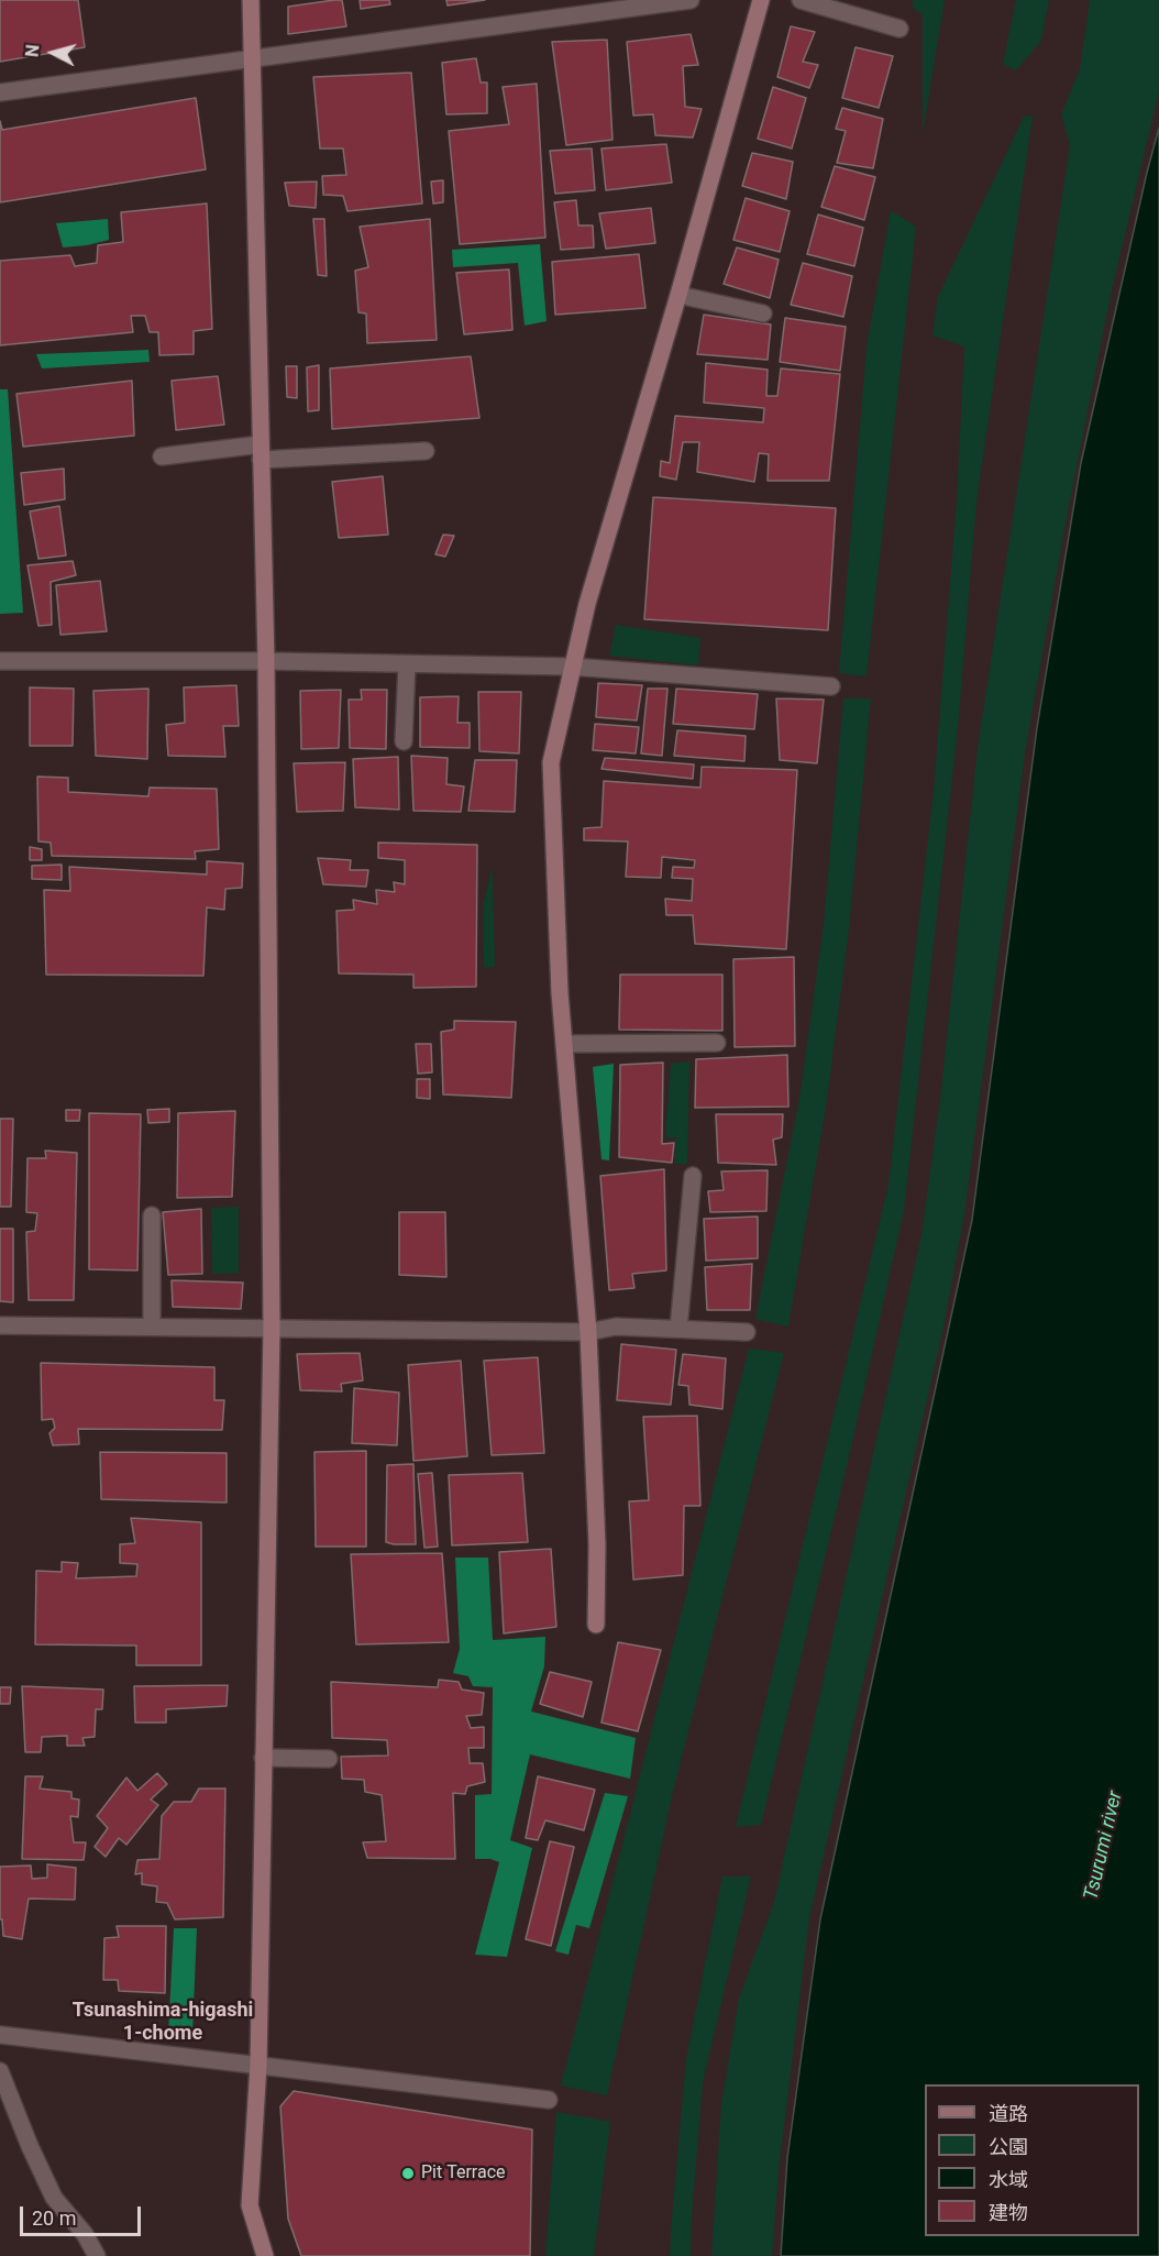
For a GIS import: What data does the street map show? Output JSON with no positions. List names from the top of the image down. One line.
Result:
{"districts":["Tsunashima-higashi 1-chome"],"water":["Tsurumi river"],"places":["Pit Terrace"],"legend":["道路","公園","水域","建物"],"scale_bar":"20 m","north":"left"}
